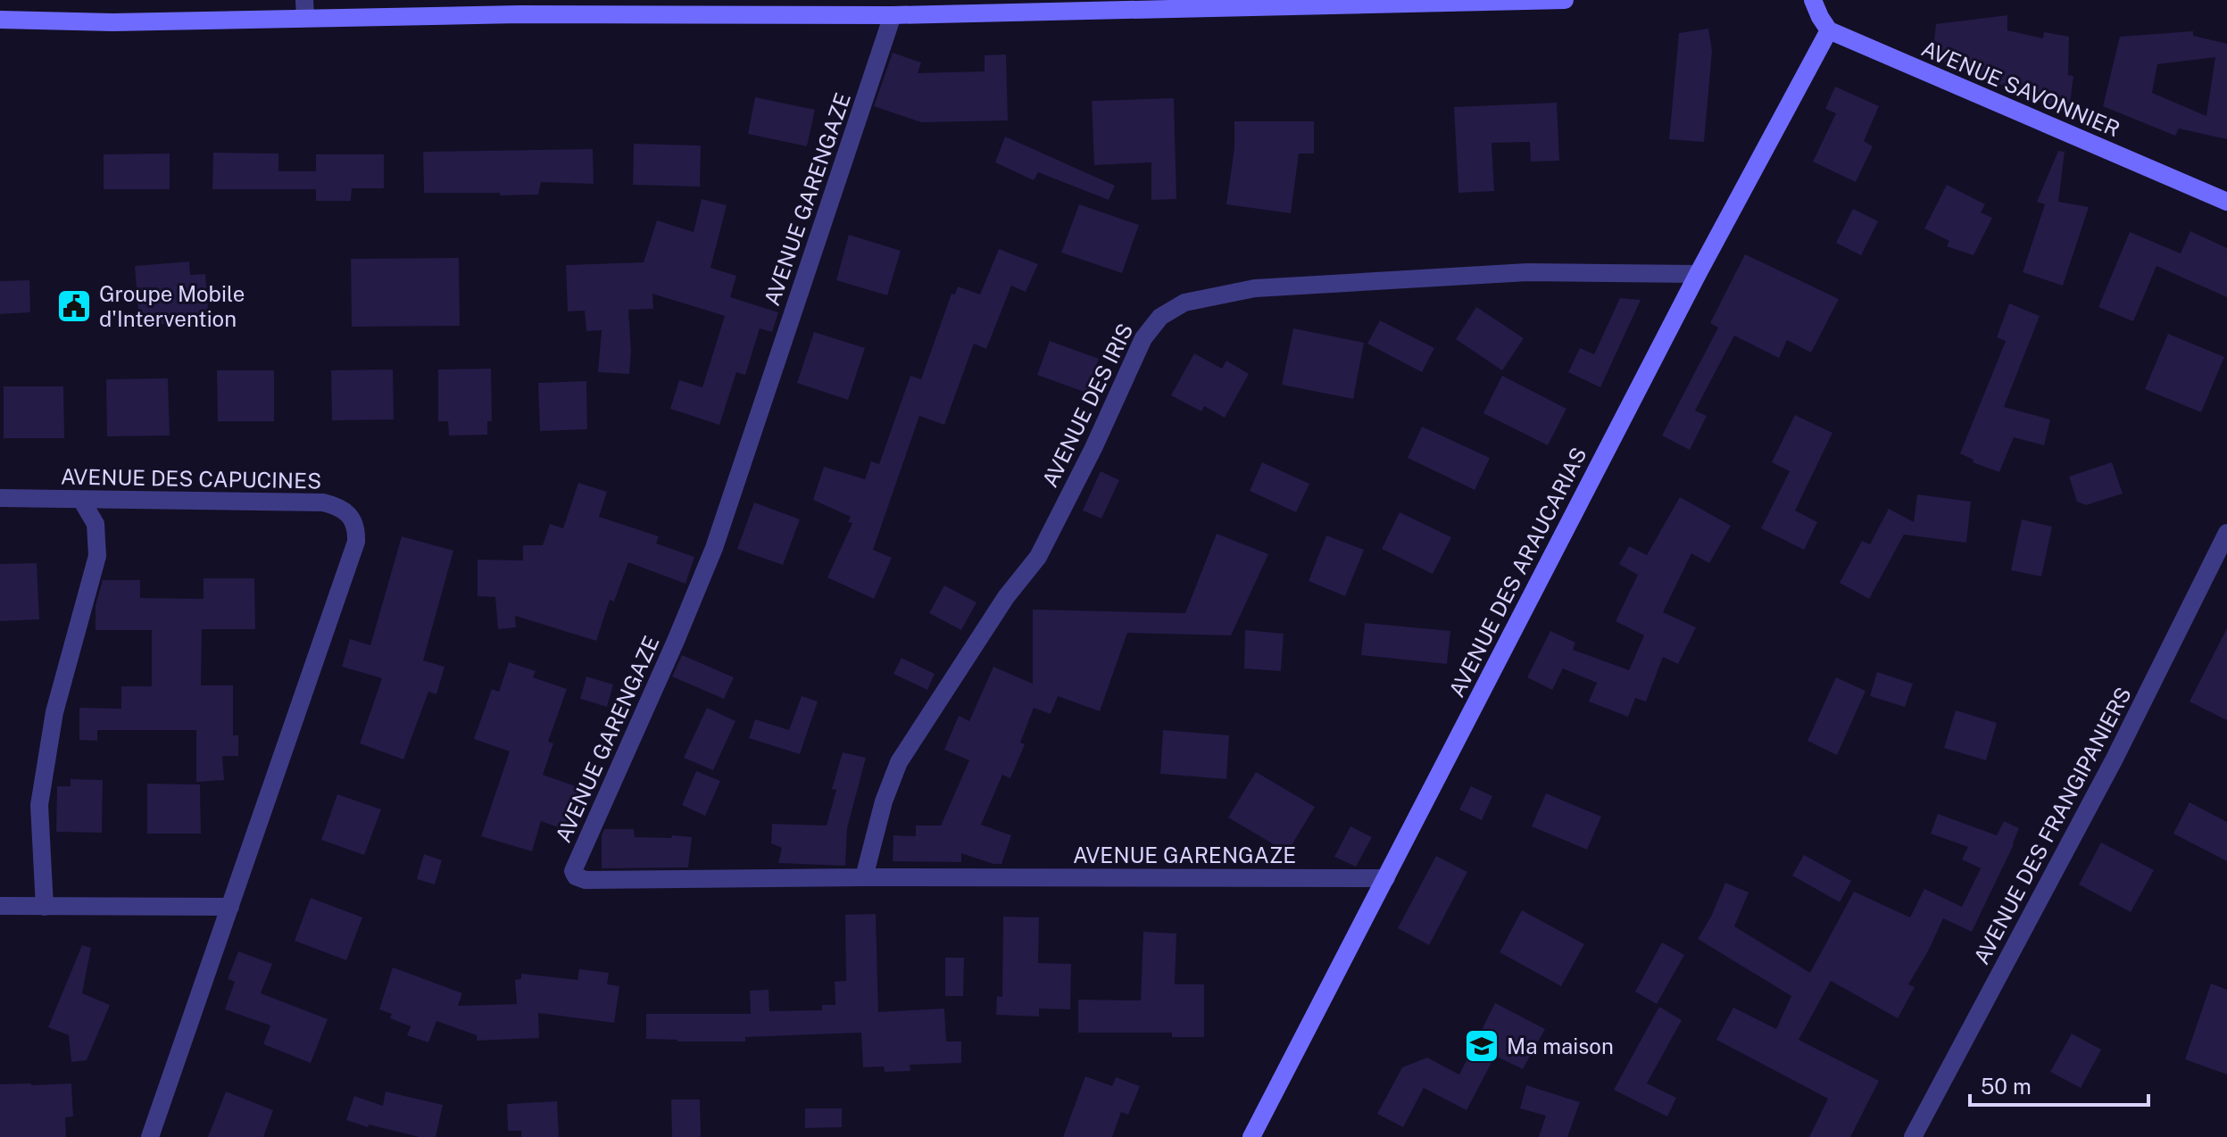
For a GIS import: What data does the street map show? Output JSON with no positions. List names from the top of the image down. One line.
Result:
{"streets":{"street":["AVENUE SAVONNIER","AVENUE GARENGAZE","AVENUE DES IRIS","AVENUE DES CAPUCINES","AVENUE DES ARAUCARIAS","AVENUE DES FRANGIPANIERS"]},"crossings":[["AVENUE SAVONNIER","AVENUE DES ARAUCARIAS"],["AVENUE GARENGAZE","AVENUE DES IRIS"],["AVENUE GARENGAZE","AVENUE DES ARAUCARIAS"],["AVENUE DES IRIS","AVENUE DES ARAUCARIAS"]],"places":{"public building":["Groupe Mobile d'Intervention"],"school or university":["Ma maison"]},"scale_bar":"50 m"}
